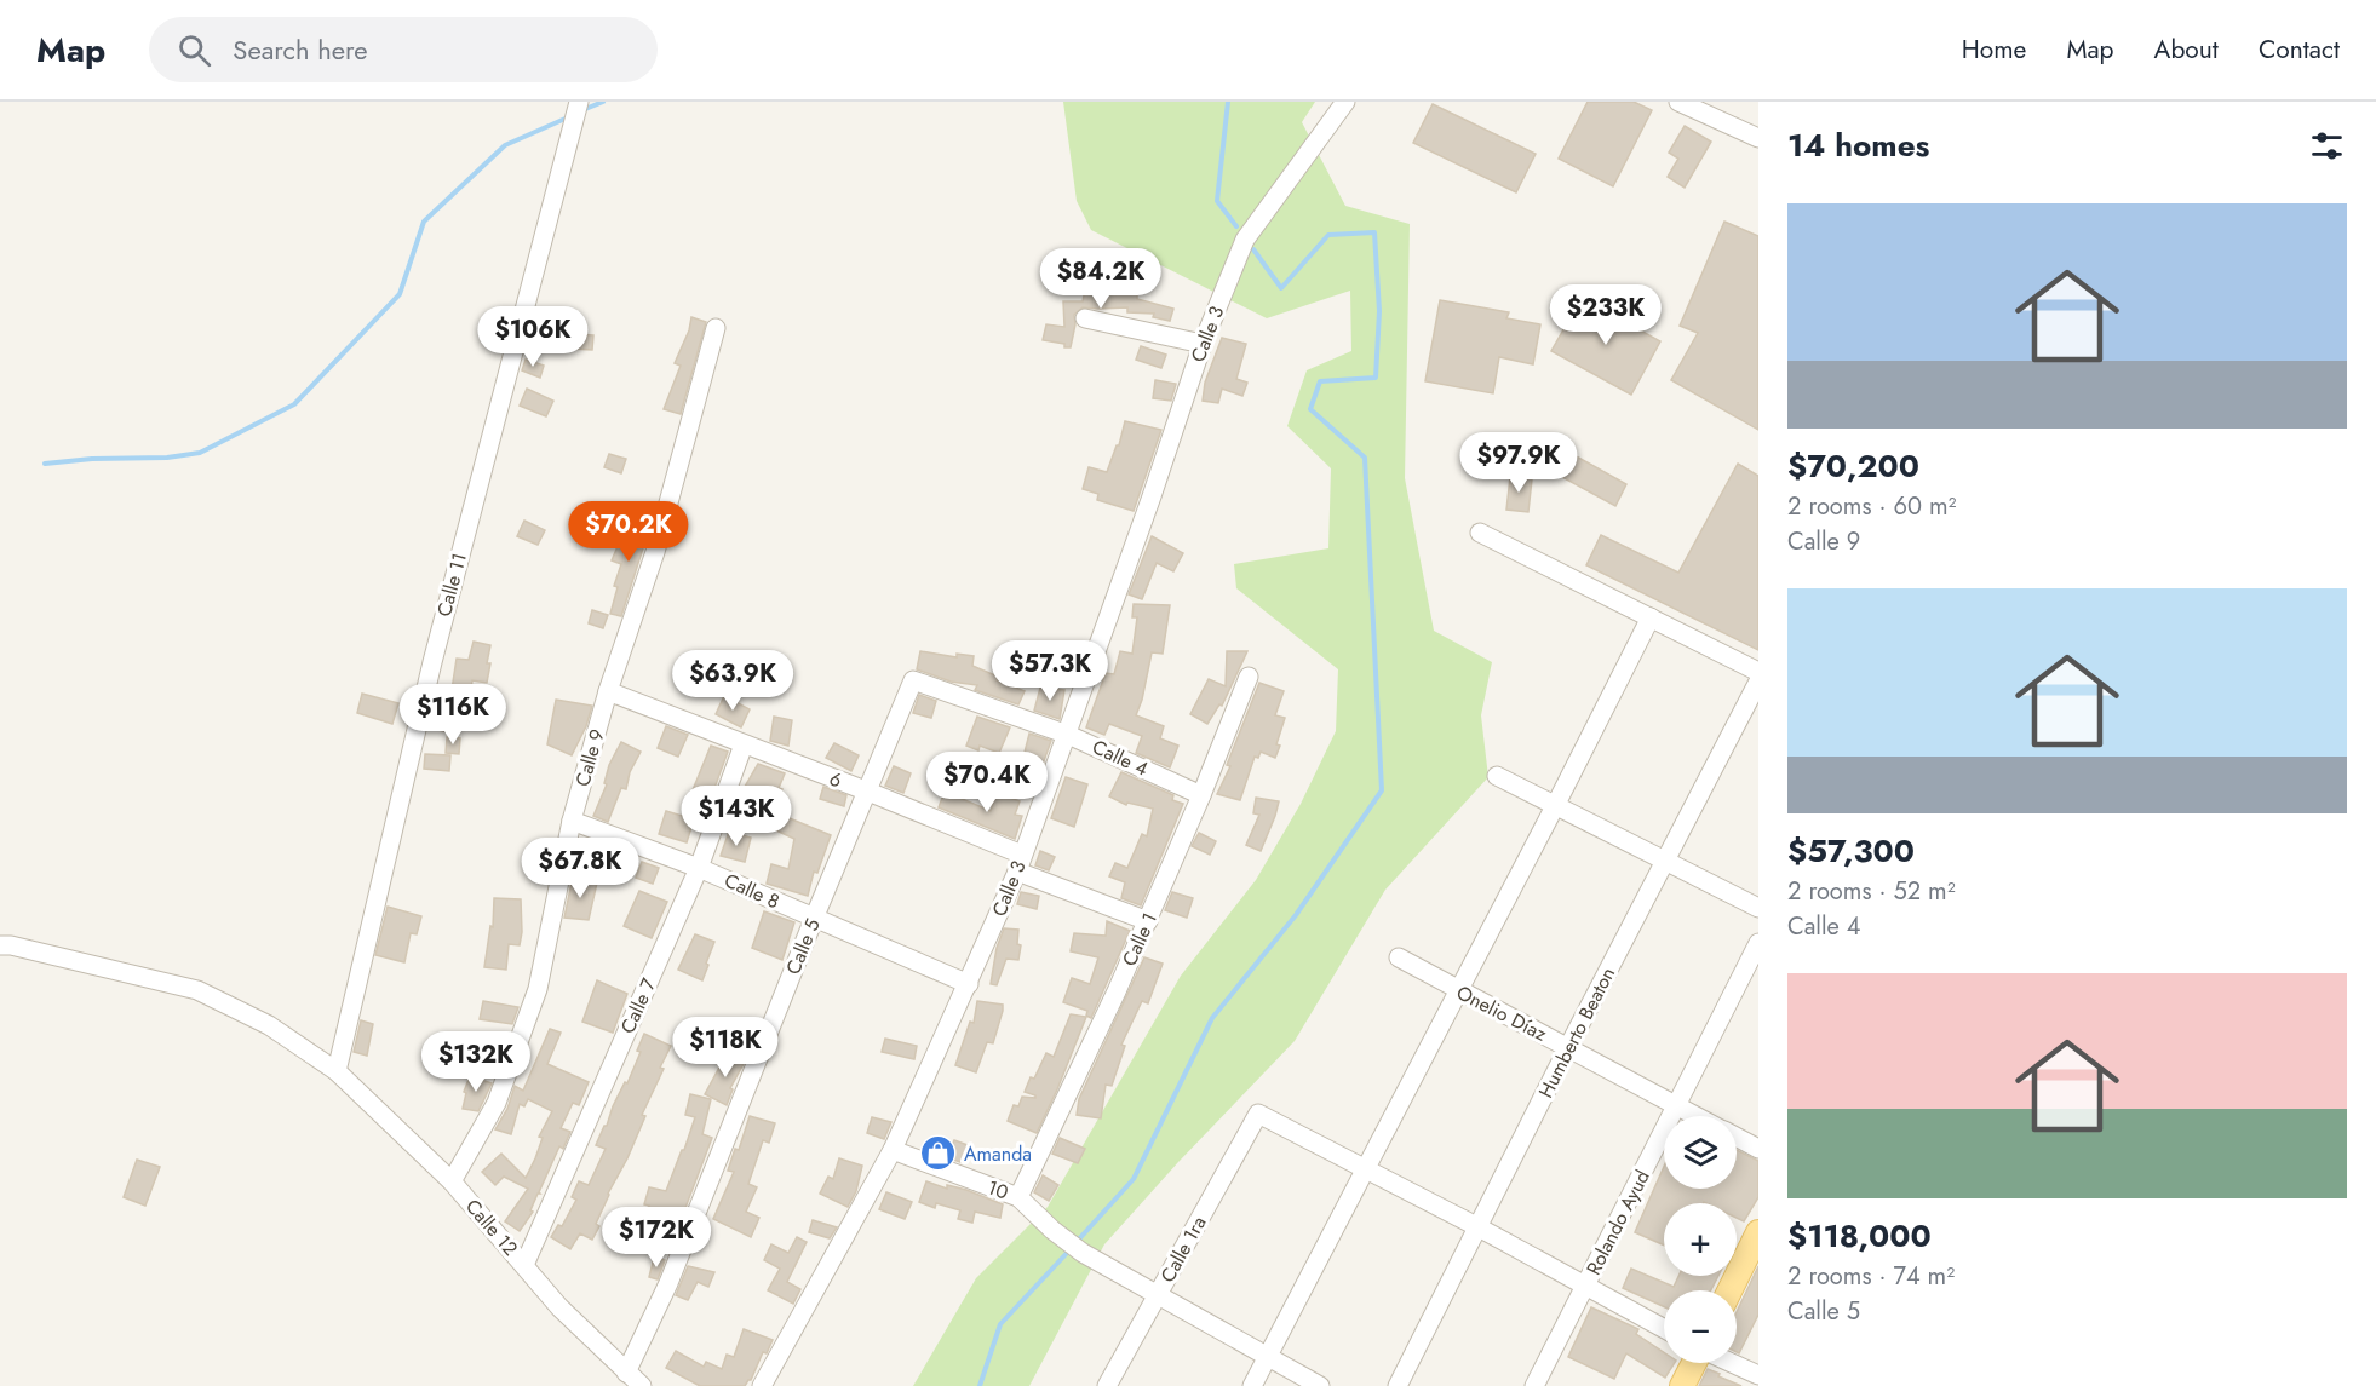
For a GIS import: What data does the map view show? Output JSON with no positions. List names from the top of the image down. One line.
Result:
{"streets":{"street":["Calle 3","Calle 11","Calle 9","Calle 4","6","Calle 8","Calle 1","Calle 5","Calle 7","Onelio Díaz","Humberto Beaton","10","Rolando Ayud","Calle 12","Calle 1ra"]},"crossings":[["Calle 3","Calle 4"],["Calle 3","6"],["Calle 3","Calle 8"],["Calle 3","10"],["Calle 11","Calle 12"],["Calle 9","6"],["Calle 9","Calle 8"],["Calle 9","Calle 12"],["Calle 4","Calle 1"],["Calle 4","Calle 5"],["6","Calle 1"],["6","Calle 5"],["6","Calle 7"],["Calle 8","Calle 5"],["Calle 8","Calle 7"],["Calle 1","10"],["Calle 5","Calle 12"],["Calle 7","Calle 12"],["Onelio Díaz","Humberto Beaton"],["Onelio Díaz","Rolando Ayud"],["10","Calle 1ra"]],"places":{"shop":["Amanda"]},"page":{"header":"Map","search":"Search here","nav":["Home","Map","About","Contact"],"heading":"14 homes","list":[{"name":"$70,200","note":"2 rooms · 60 m² · Calle 9"},{"name":"$57,300","note":"2 rooms · 52 m² · Calle 4"},{"name":"$118,000","note":"2 rooms · 74 m² · Calle 5"}],"price":["$84.2K","$233K","$106K","$97.9K","$70.2K","$57.3K","$63.9K","$116K","$70.4K","$143K","$67.8K","$118K","$132K","$172K"],"map_buttons":["+","−"]}}
